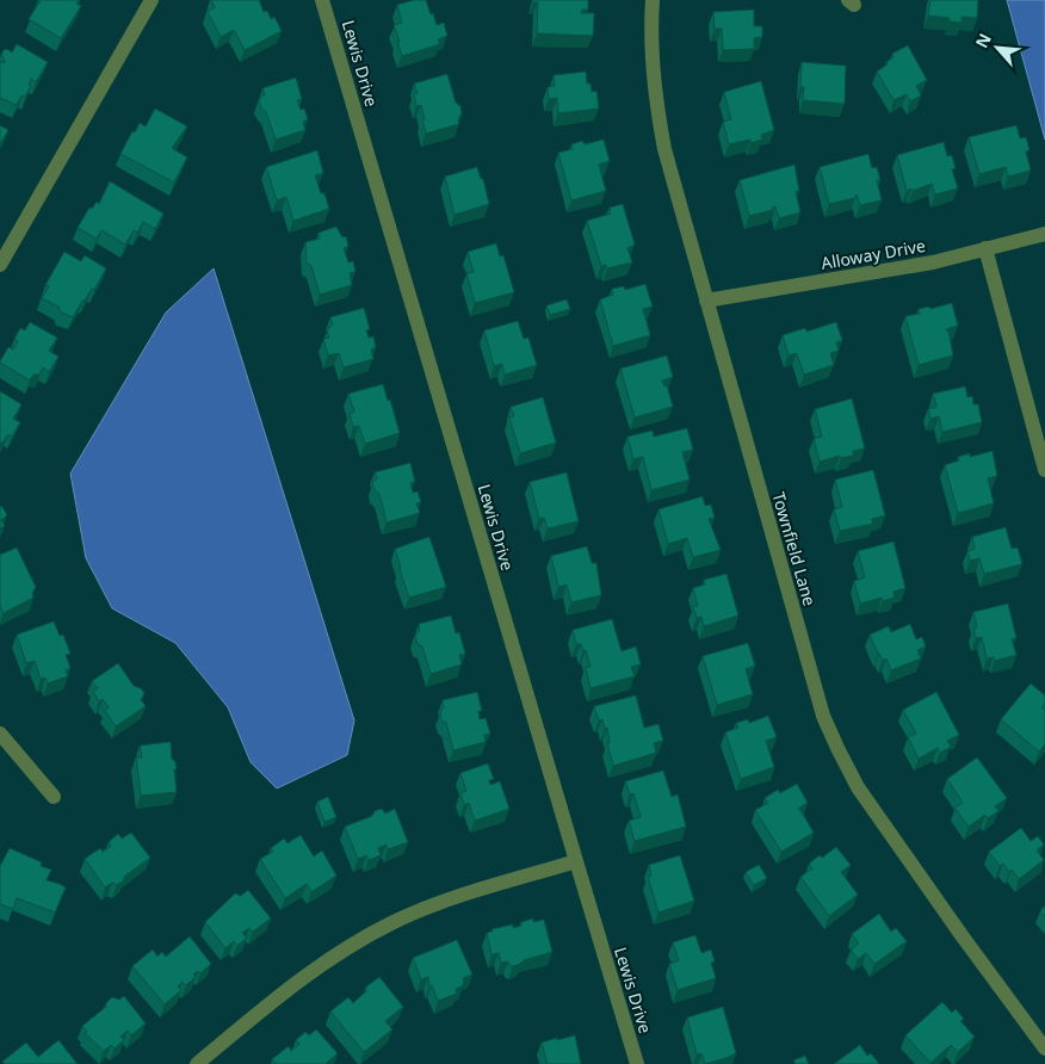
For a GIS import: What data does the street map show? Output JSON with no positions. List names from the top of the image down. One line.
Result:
{"streets":{"street":["Lewis Drive","Alloway Drive","Townfield Lane"]},"crossings":[["Alloway Drive","Townfield Lane"]],"north":"top left"}
